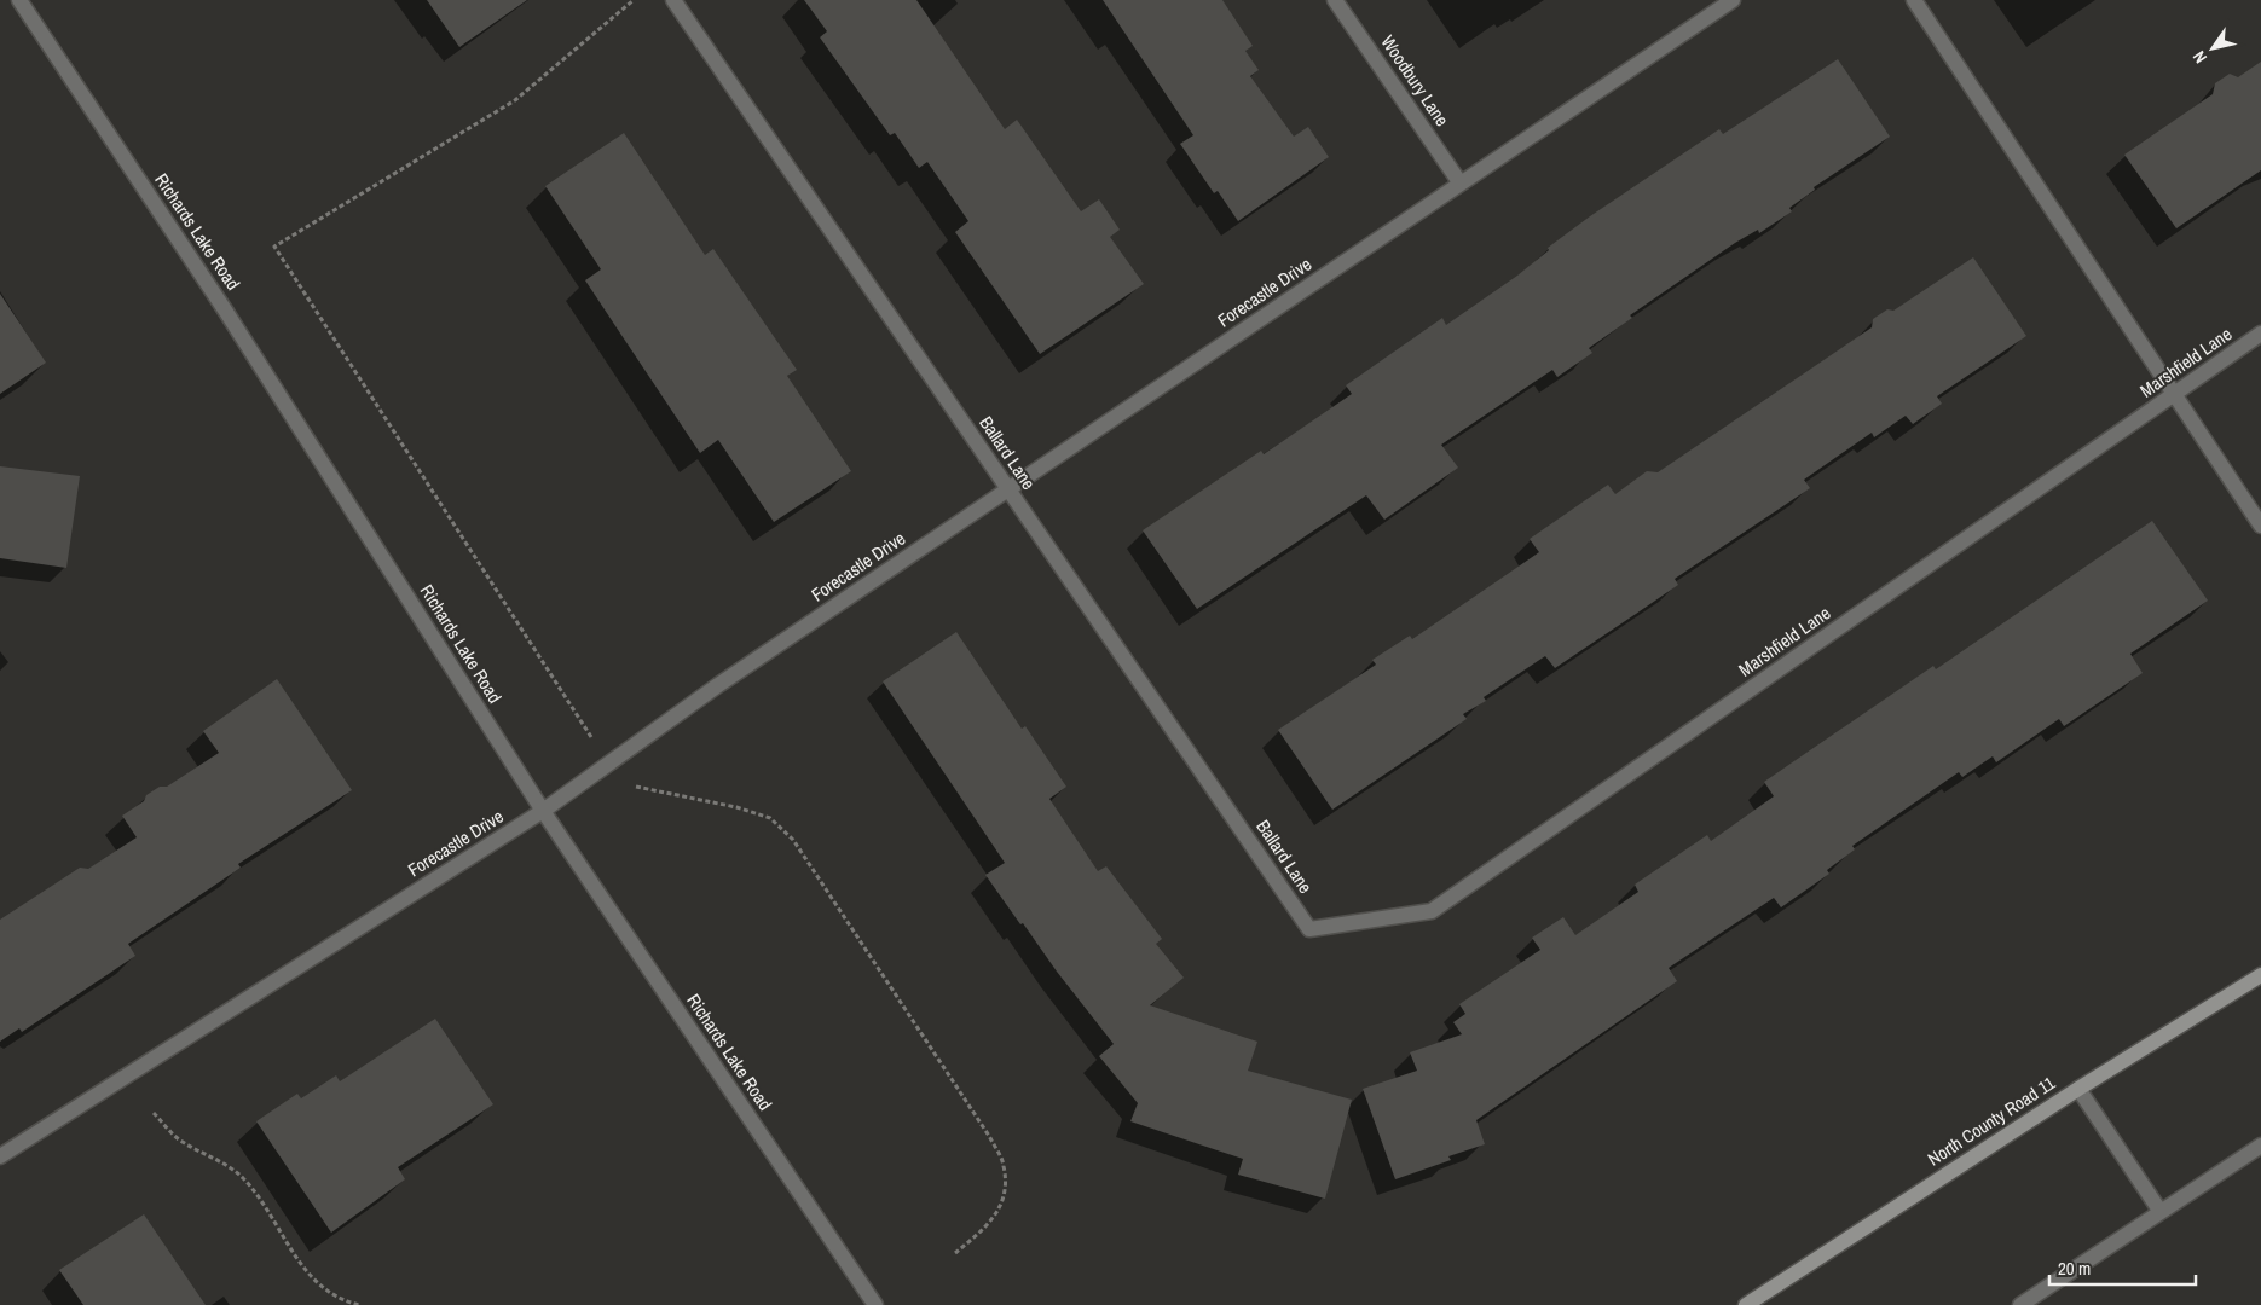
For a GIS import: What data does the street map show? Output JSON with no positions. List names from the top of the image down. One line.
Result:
{"streets":{"main road":["North County Road 11"],"street":["Woodbury Lane","Richards Lake Road","Forecastle Drive","Marshfield Lane","Ballard Lane"]},"crossings":[["Woodbury Lane","Forecastle Drive"],["Richards Lake Road","Forecastle Drive"],["Forecastle Drive","Ballard Lane"],["Marshfield Lane","Ballard Lane"]],"scale_bar":"20 m","north":"bottom left"}
